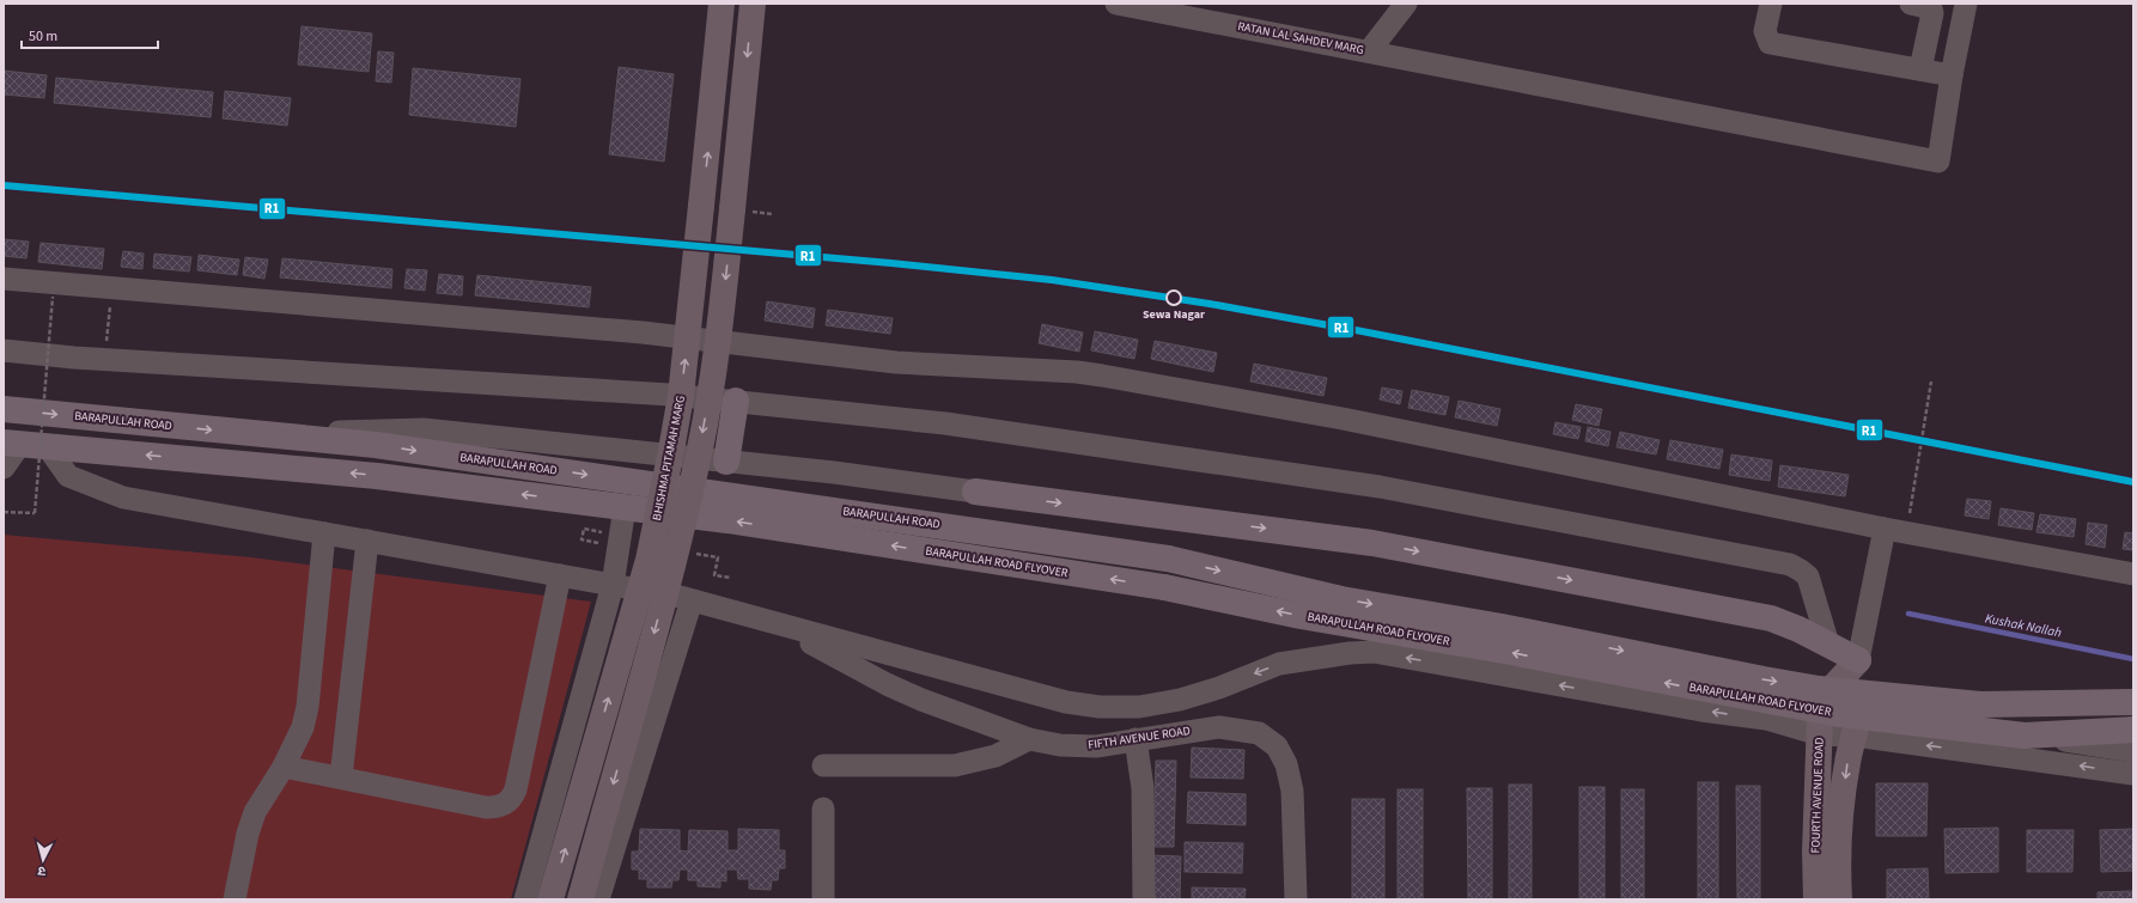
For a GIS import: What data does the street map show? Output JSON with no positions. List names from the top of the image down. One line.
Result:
{"streets":{"highway":["BARAPULLAH ROAD","BARAPULLAH ROAD FLYOVER"],"main road":["BHISHMA PITAMAH MARG","FOURTH AVENUE ROAD"],"street":["RATAN LAL SAHDEV MARG","FIFTH AVENUE ROAD"]},"crossings":[["BARAPULLAH ROAD","BARAPULLAH ROAD FLYOVER"]],"water":["Kushak Nallah"],"places":["Sewa Nagar"],"lines":["transit line R1"],"scale_bar":"50 m","north":"bottom"}
